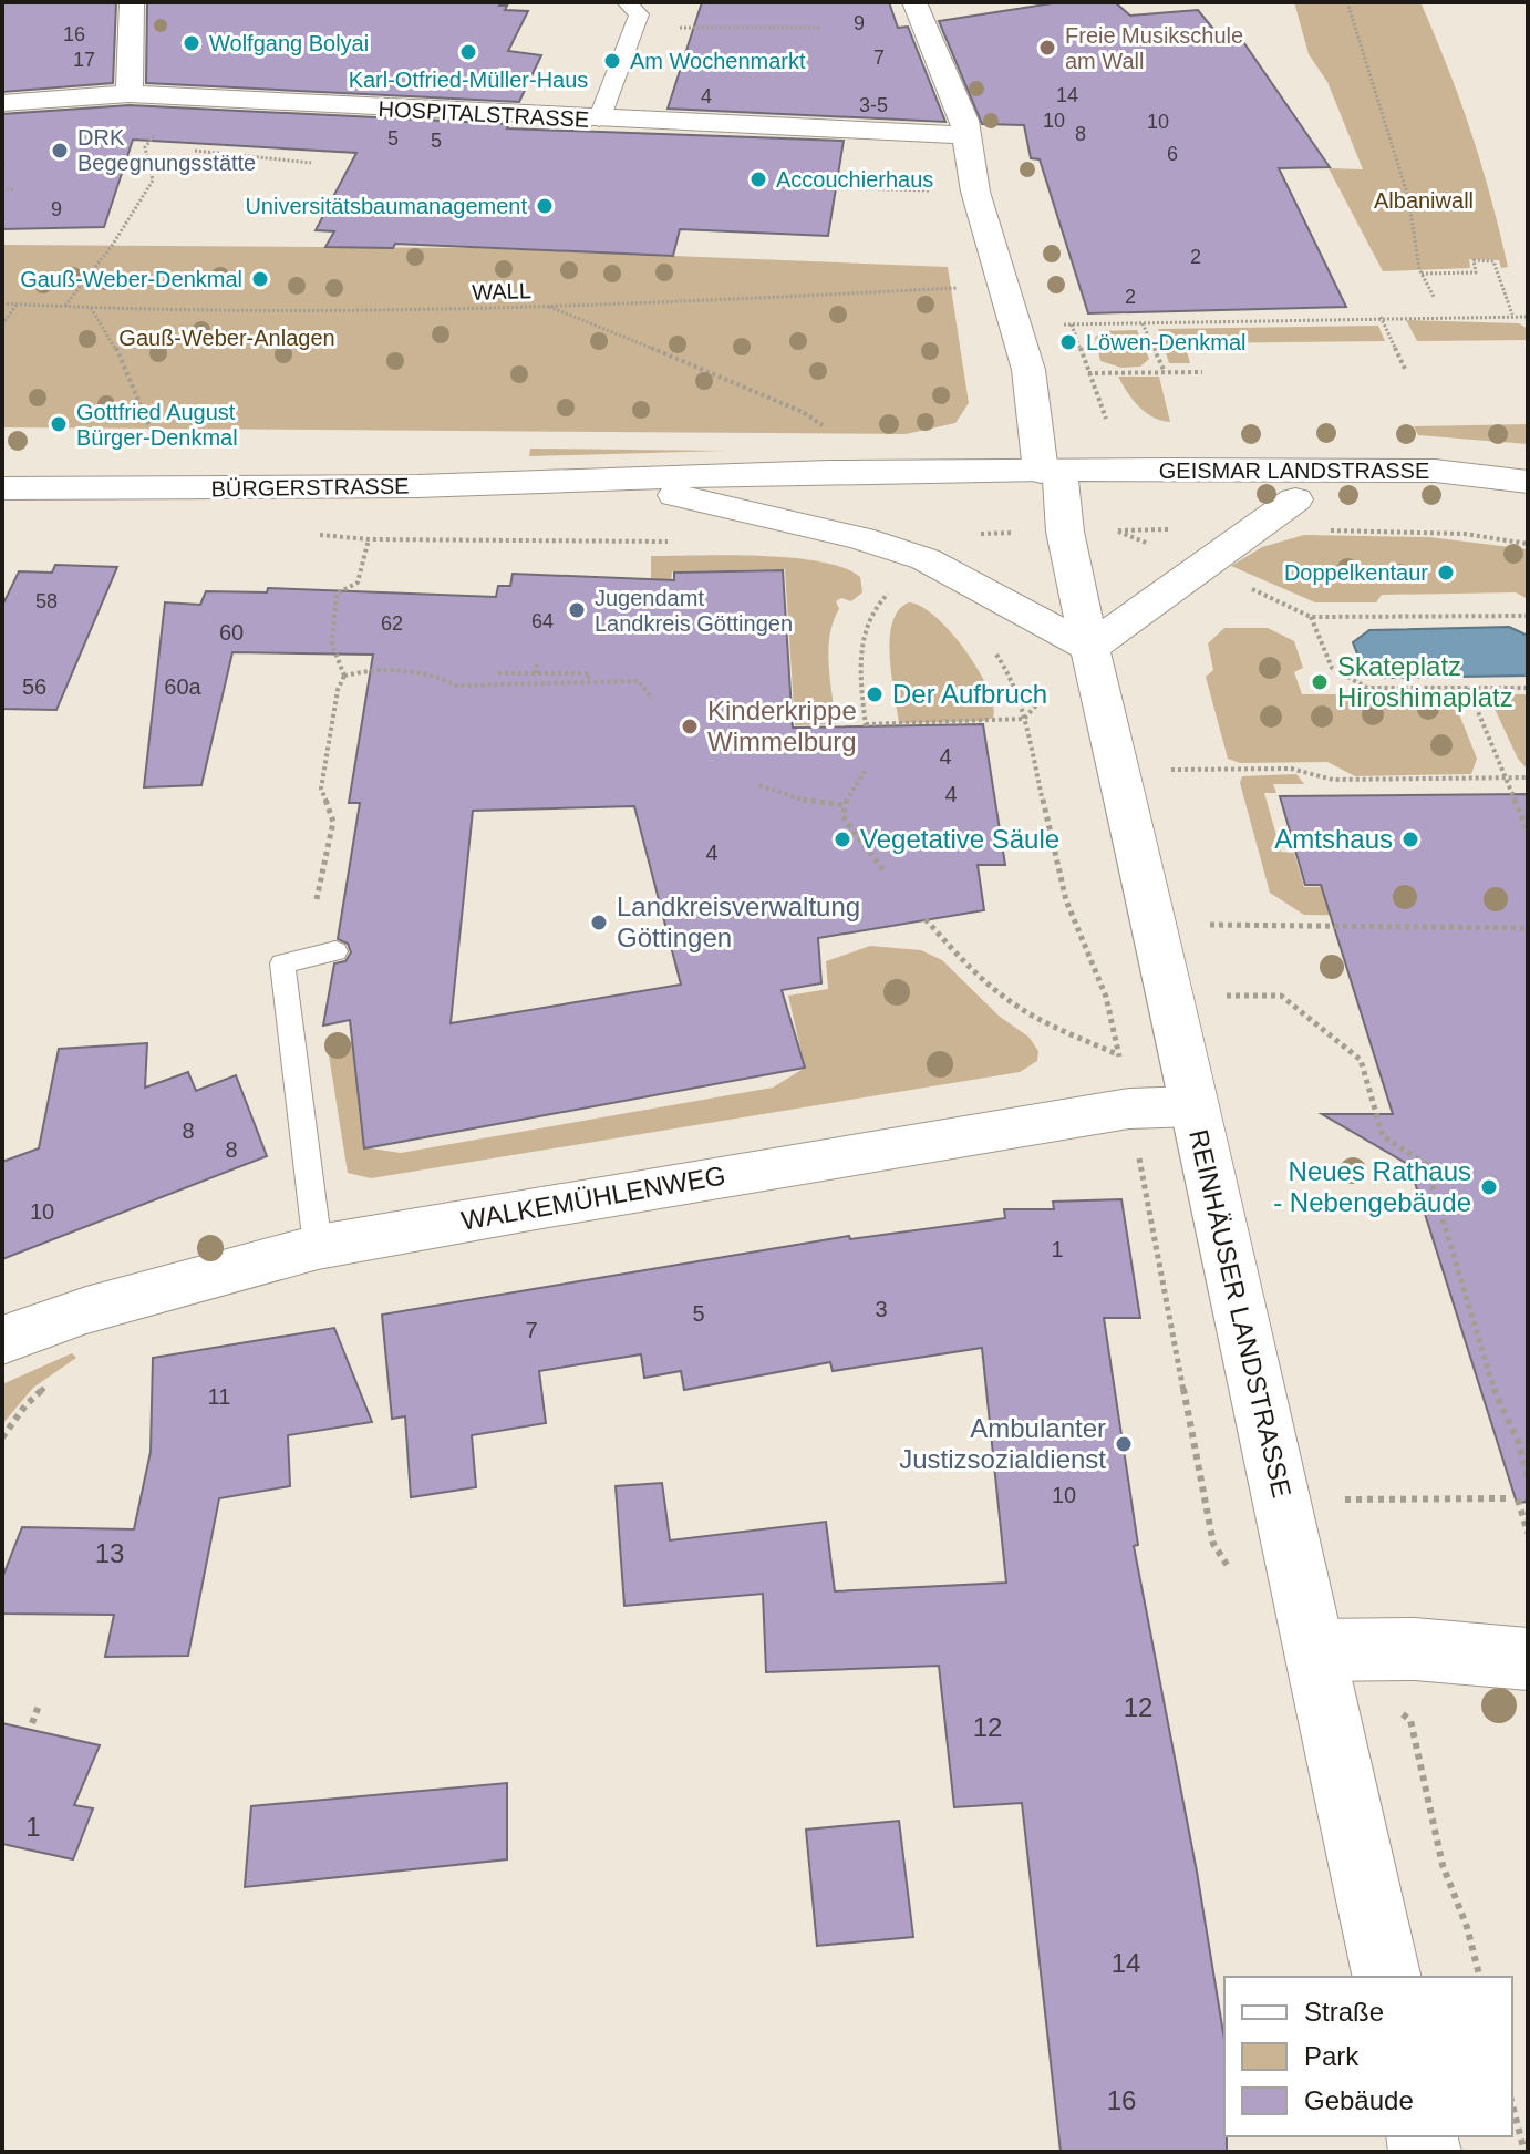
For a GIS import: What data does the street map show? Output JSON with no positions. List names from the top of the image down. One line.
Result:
{"streets":{"main road":["HOSPITALSTRASSE","GEISMAR LANDSTRASSE","BÜRGERSTRASSE","WALKEMÜHLENWEG","REINHÄUSER LANDSTRASSE"],"path":["WALL"]},"crossings":[["HOSPITALSTRASSE","REINHÄUSER LANDSTRASSE"],["WALL","REINHÄUSER LANDSTRASSE"],["GEISMAR LANDSTRASSE","BÜRGERSTRASSE"],["GEISMAR LANDSTRASSE","REINHÄUSER LANDSTRASSE"],["BÜRGERSTRASSE","REINHÄUSER LANDSTRASSE"],["WALKEMÜHLENWEG","REINHÄUSER LANDSTRASSE"]],"parks":["Albaniwall","Gauß-Weber-Anlagen"],"places":["Wolfgang Bolyai","Freie Musikschule am Wall","Karl-Otfried-Müller-Haus","Am Wochenmarkt","DRK Begegnungsstätte","Accouchierhaus","Universitätsbaumanagement","Gauß-Weber-Denkmal","Löwen-Denkmal","Gottfried August Bürger-Denkmal","Doppelkentaur","Jugendamt Landkreis Göttingen","Skateplatz Hiroshimaplatz","Der Aufbruch","Kinderkrippe Wimmelburg","Vegetative Säule","Amtshaus","Landkreisverwaltung Göttingen","Neues Rathaus - Nebengebäude","Ambulanter Justizsozialdienst"],"house_numbers":["9","16","7","17","14","4","3-5","10","10","8","5","5","6","9","2","2","58","64","62","60","56","60a","4","4","4","8","8","10","1","3","5","7","11","10","13","12","12","1","14","16"],"legend":["Straße","Park","Gebäude"]}
